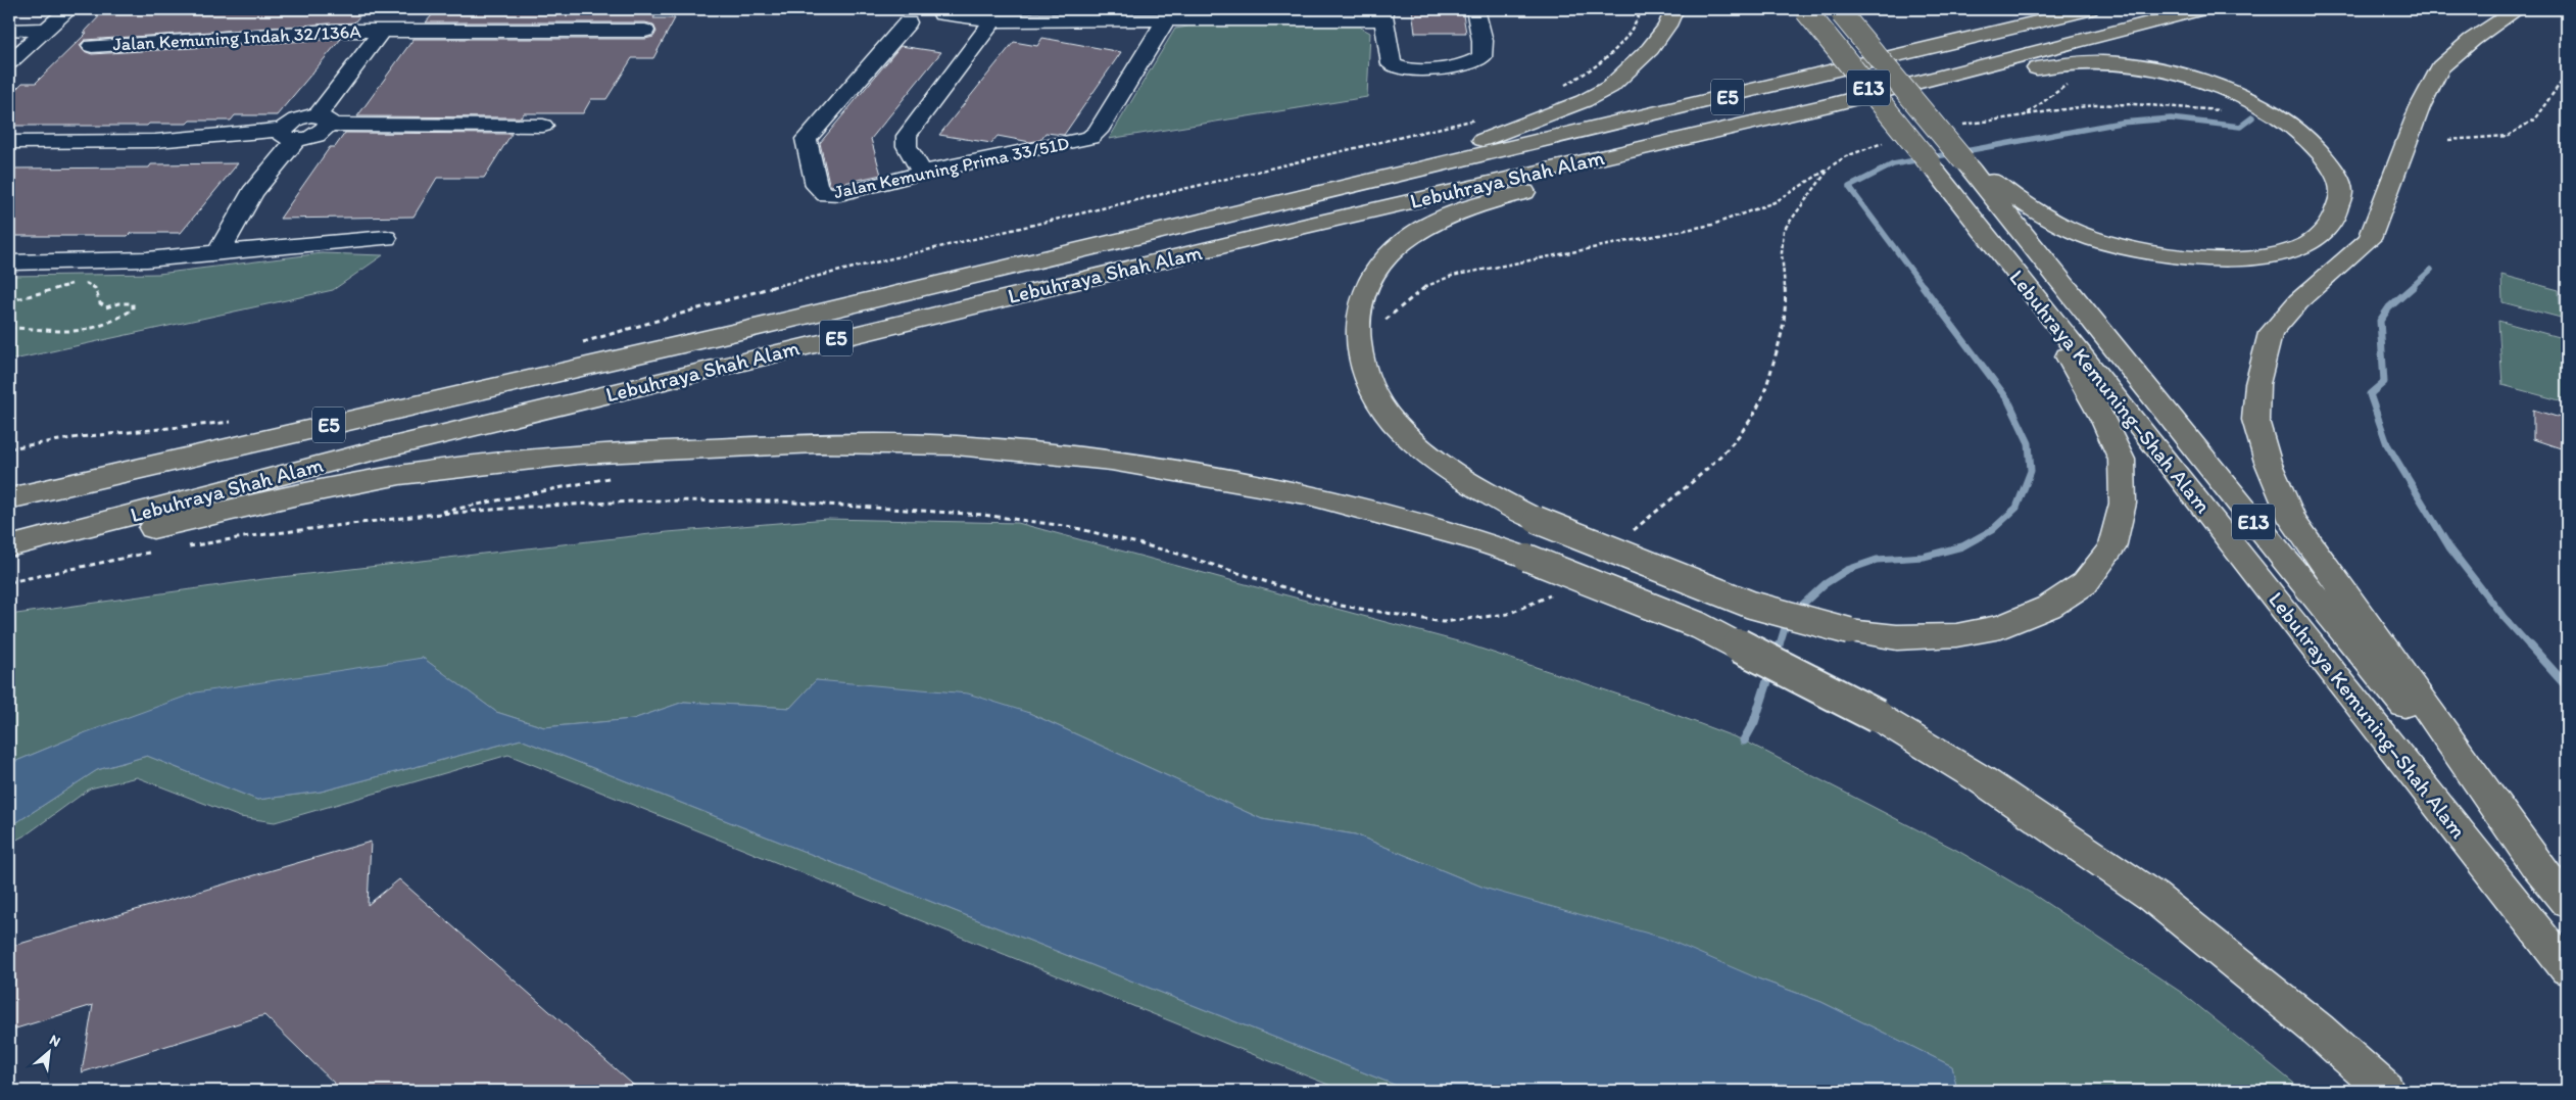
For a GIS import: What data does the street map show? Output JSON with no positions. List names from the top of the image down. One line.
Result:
{"streets":{"highway":["E13","E5","Lebuhraya Shah Alam","Lebuhraya Kemuning–Shah Alam"],"street":["Jalan Kemuning Indah 32/136A","Jalan Kemuning Prima 33/51D"]},"north":"top right"}
